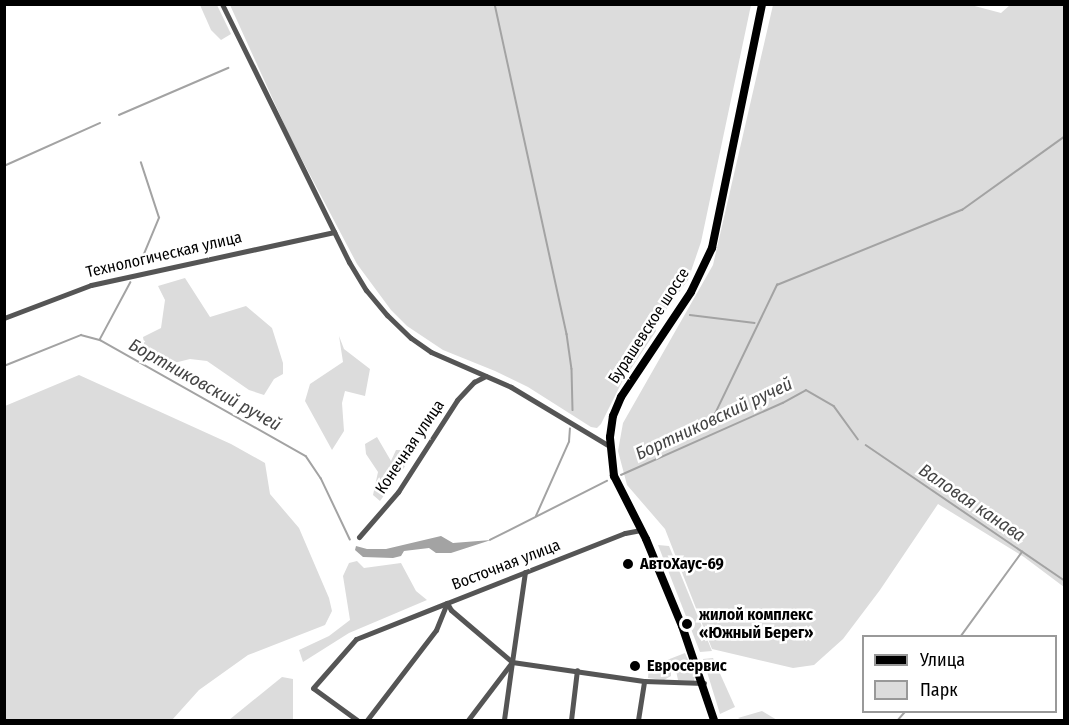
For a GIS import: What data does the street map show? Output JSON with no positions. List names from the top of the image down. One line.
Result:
{"streets":{"main road":["Бурашевское шоссе"],"street":["Технологическая улица","Конечная улица","Восточная улица"]},"crossings":[["Бурашевское шоссе","Восточная улица"]],"water":["Бортниковский ручей","Валовая канава"],"places":["АвтоХаус-69","жилой комплекс «Южный Берег»","Евросервис"],"legend":["Улица","Парк"]}
